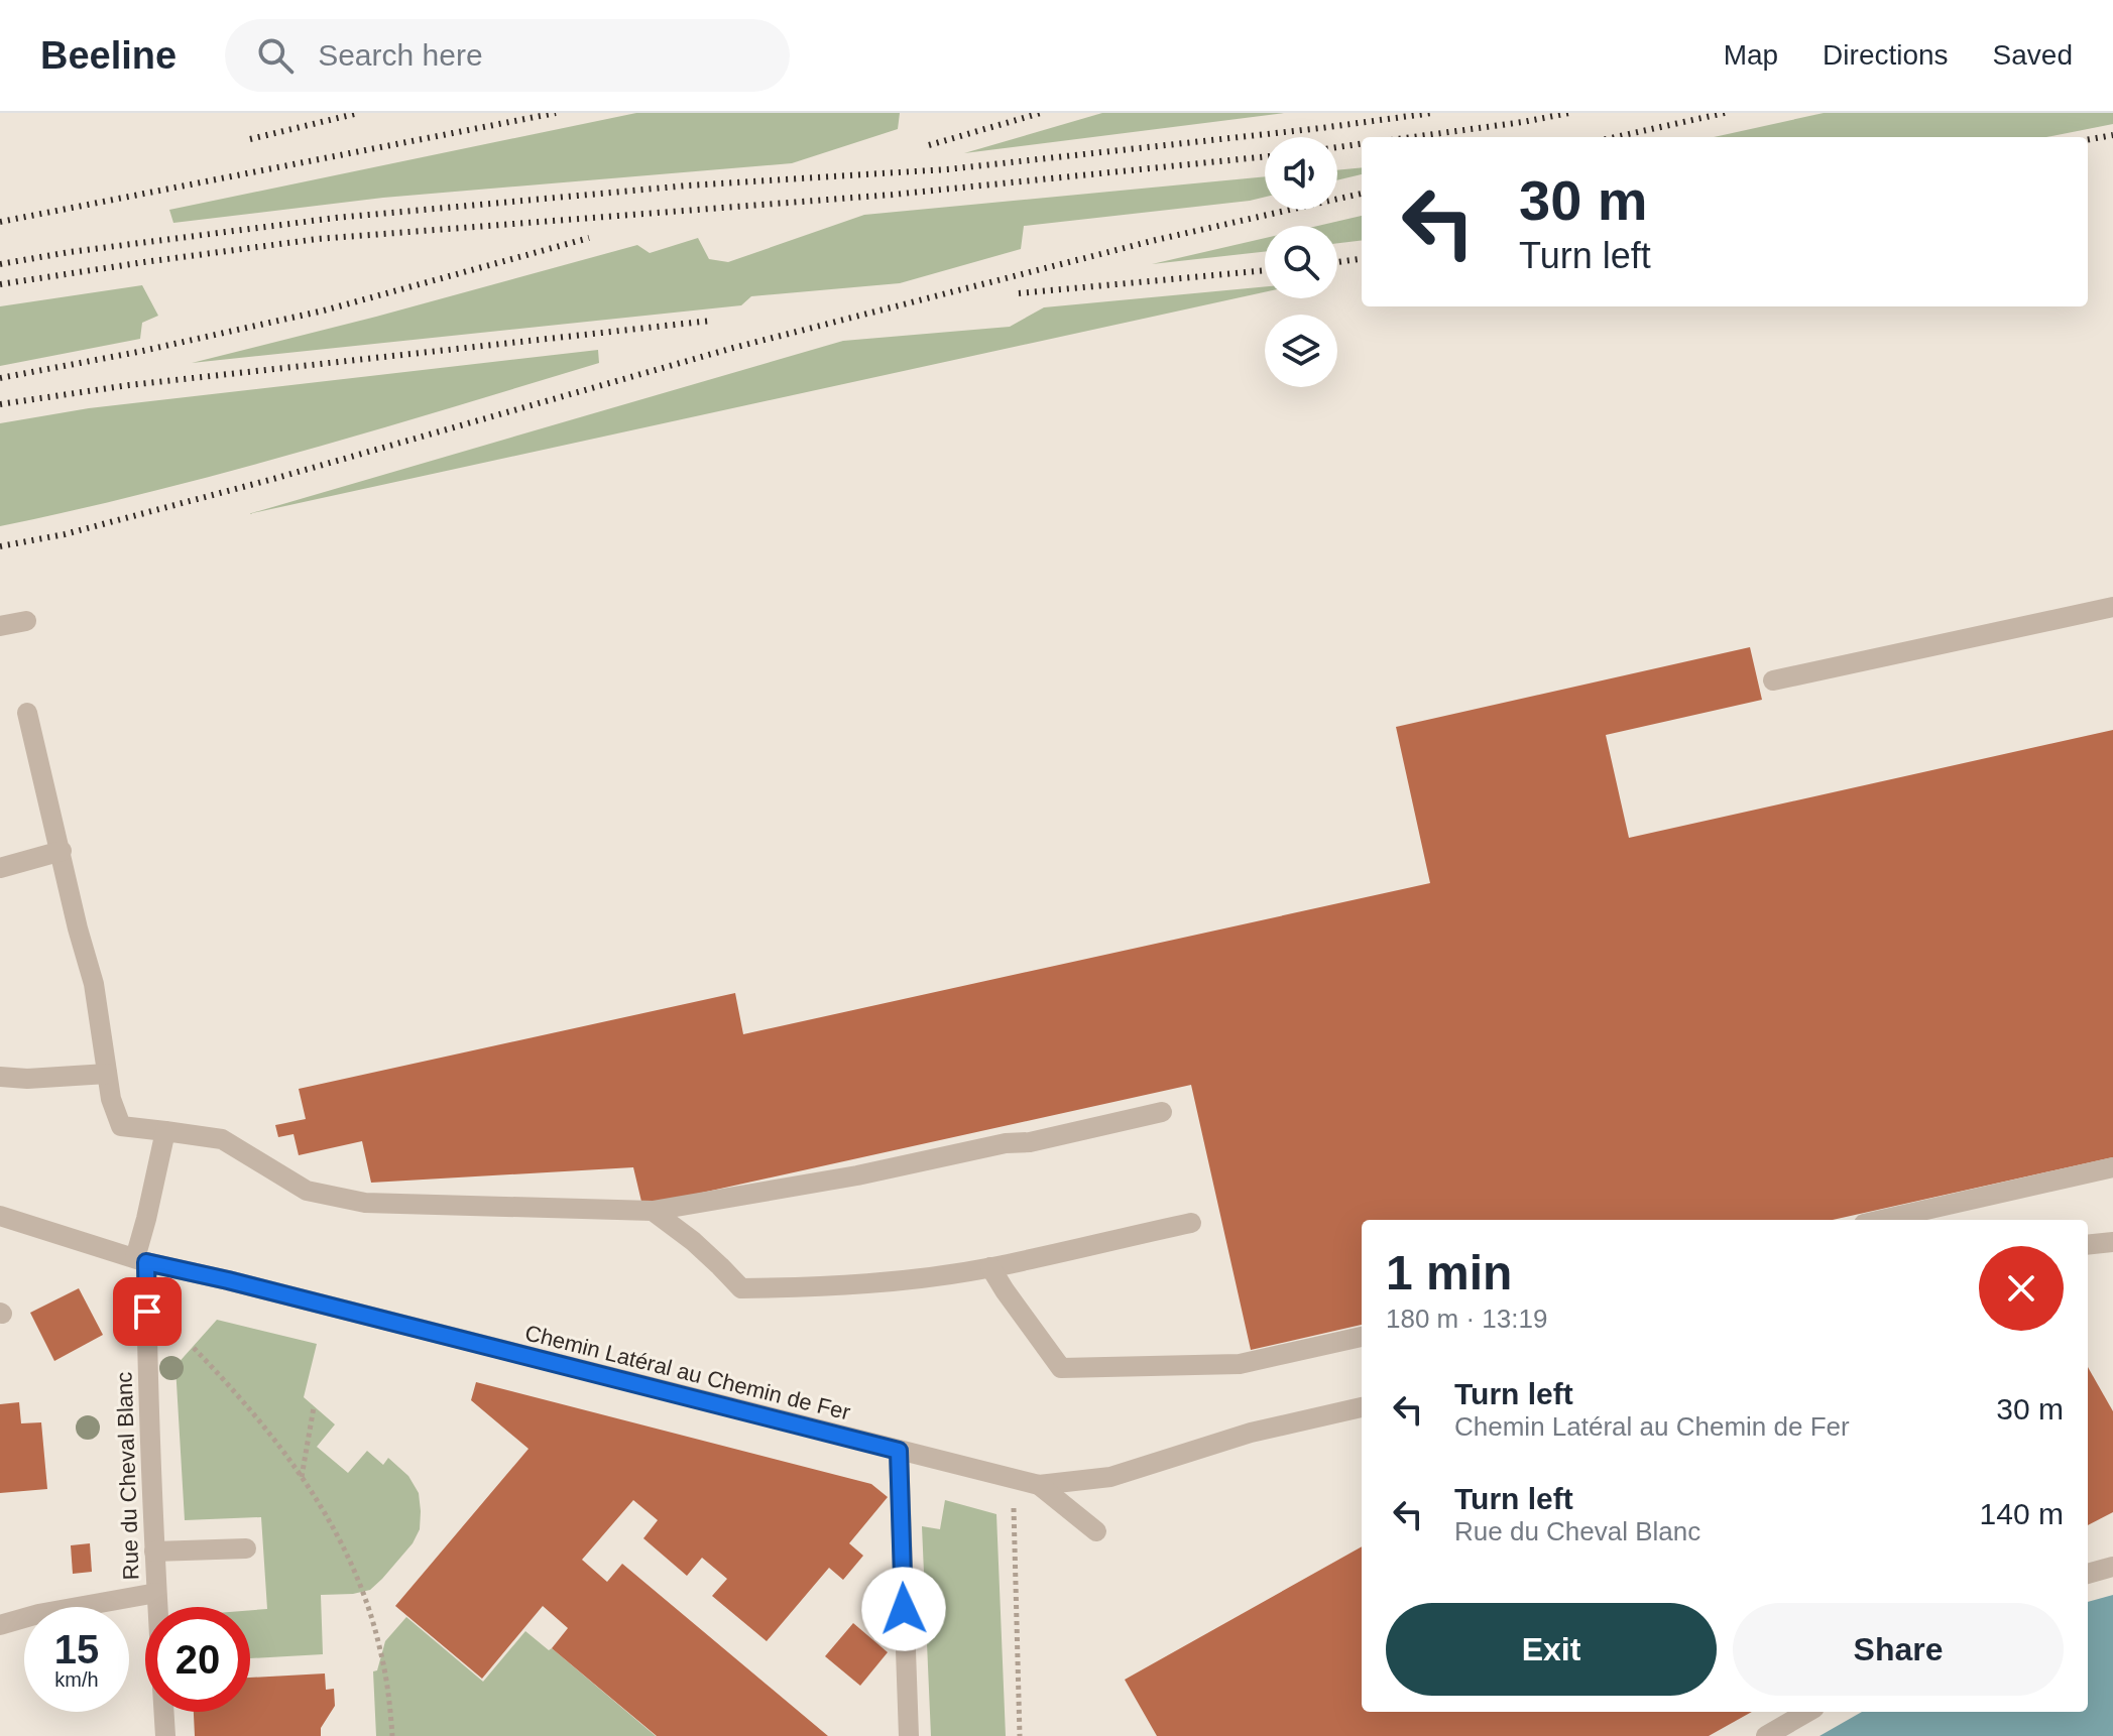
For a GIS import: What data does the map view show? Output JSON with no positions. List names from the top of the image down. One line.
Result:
{"streets":{"street":["Chemin Latéral au Chemin de Fer","Rue du Cheval Blanc"]},"crossings":[["Chemin Latéral au Chemin de Fer","Rue du Cheval Blanc"]],"page":{"header":"Beeline","search":"Search here","nav":["Map","Directions","Saved"],"turn":["30 m","Turn left"],"heading":["1 min","180 m · 13:19"],"list":[{"name":"Turn left","note":"Chemin Latéral au Chemin de Fer","value":"30 m"},{"name":"Turn left","note":"Rue du Cheval Blanc","value":"140 m"}],"buttons":["Exit","Share"],"speed":"15 km/h","limit":"20"}}
